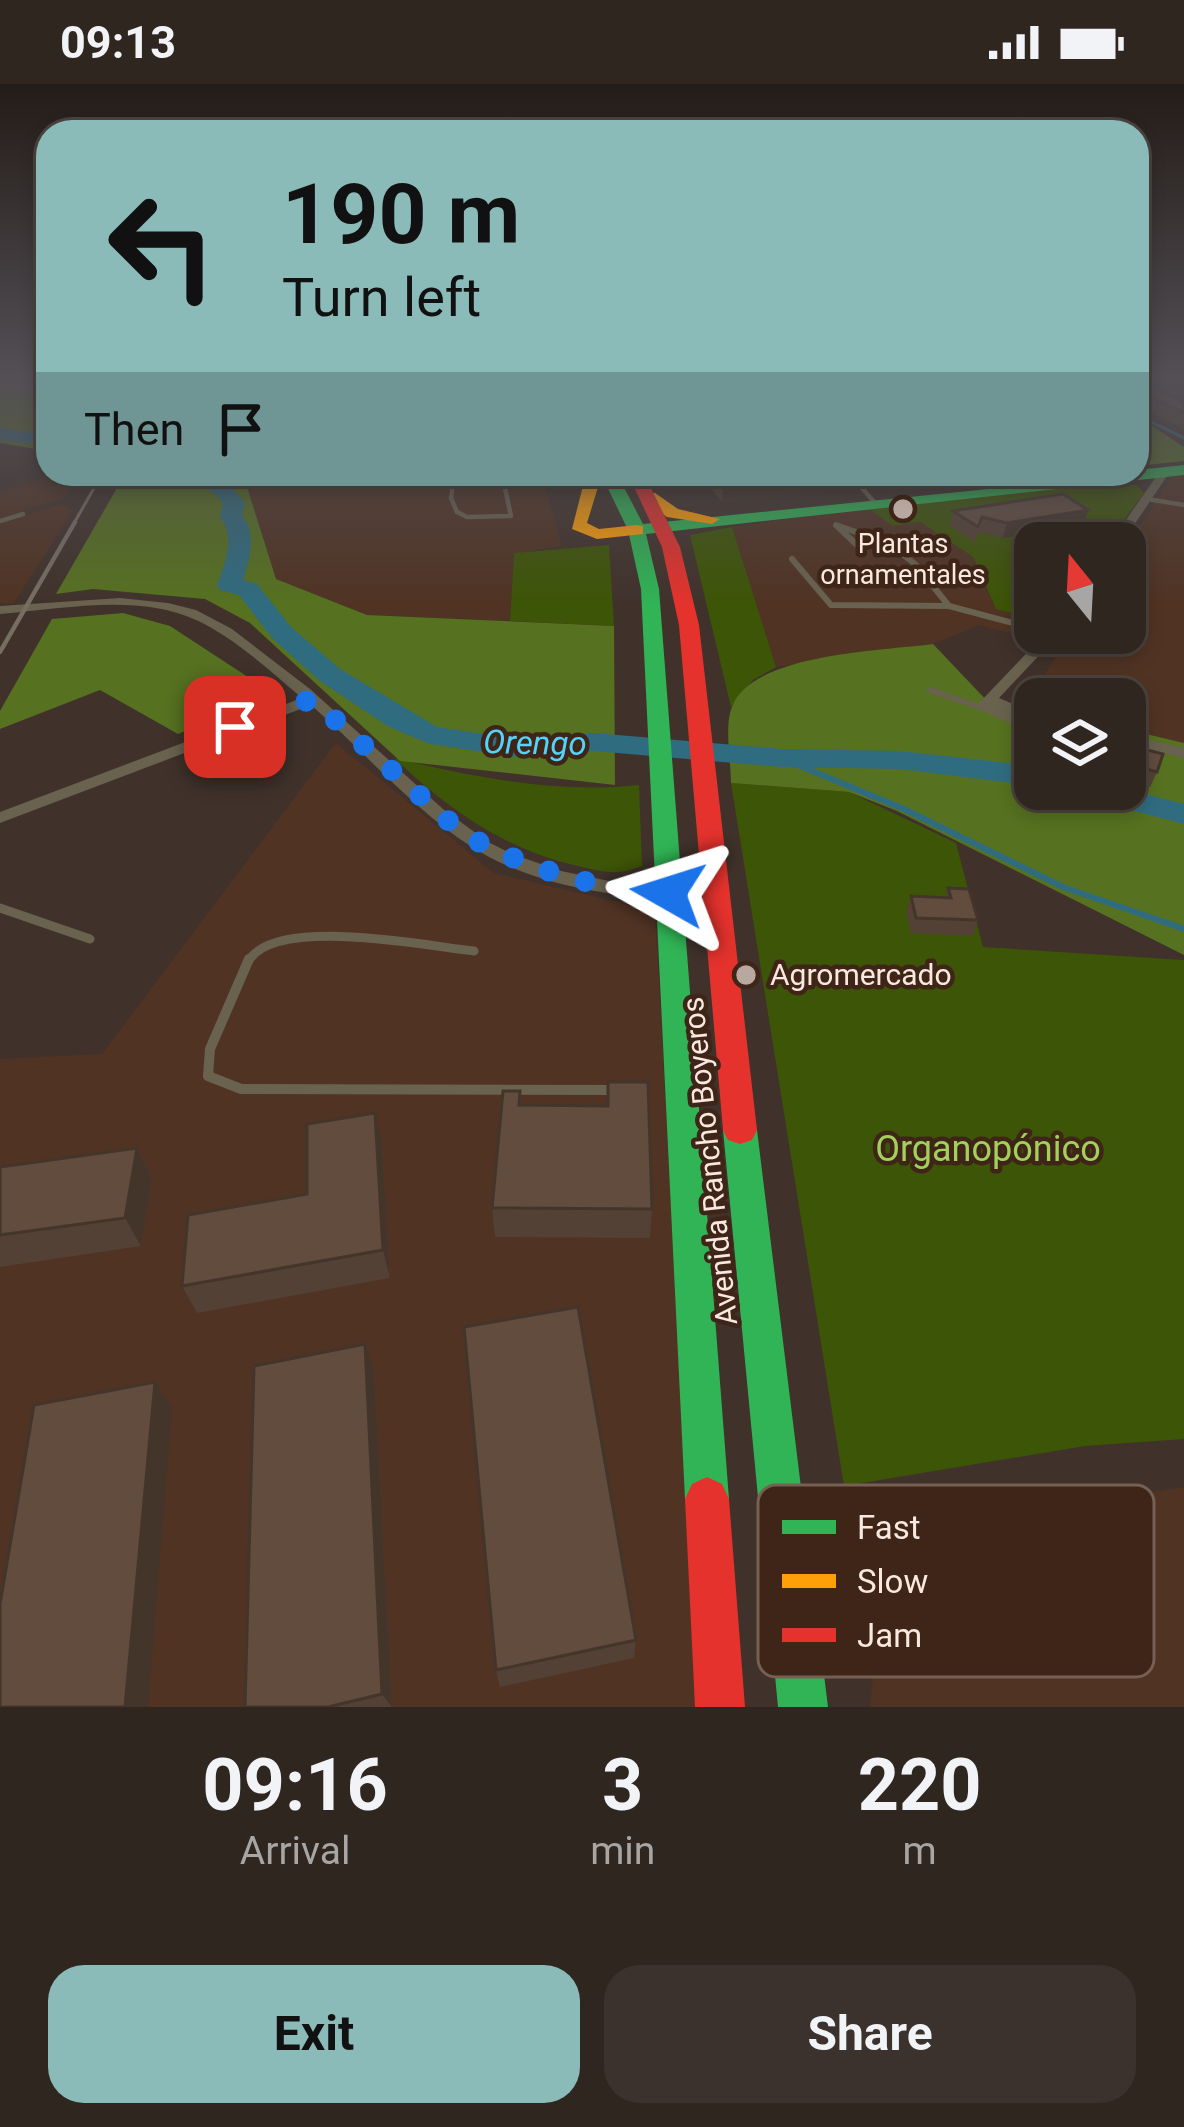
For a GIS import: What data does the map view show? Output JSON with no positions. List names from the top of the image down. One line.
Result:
{"streets":{"main road":["Avenida Rancho Boyeros"]},"water":["Orengo"],"parks":["Organopónico"],"places":["Plantas ornamentales","Agromercado"],"legend":["Fast","Slow","Jam"],"north":"top","page":{"status":"09:13","turn":["190 m","Turn left"],"then":"Then","eta":["09:16","Arrival","3","min","220","m"],"buttons":["Exit","Share"]}}
